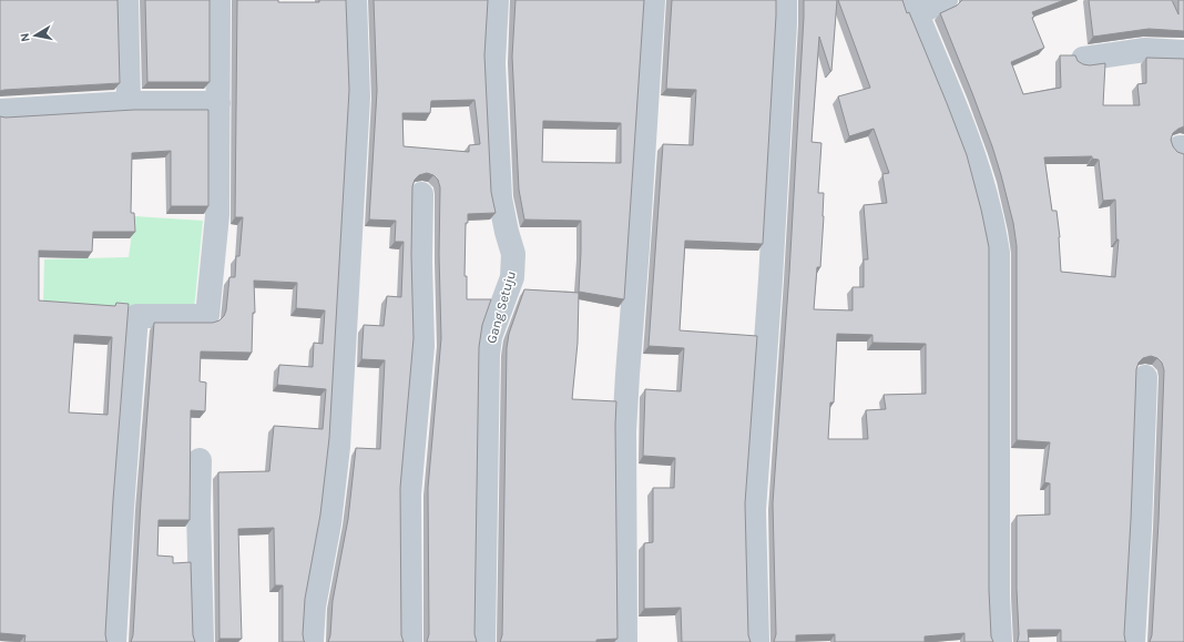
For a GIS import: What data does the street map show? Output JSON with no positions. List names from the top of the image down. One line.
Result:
{"streets":{"street":["Gang Setuju"]},"north":"left"}
